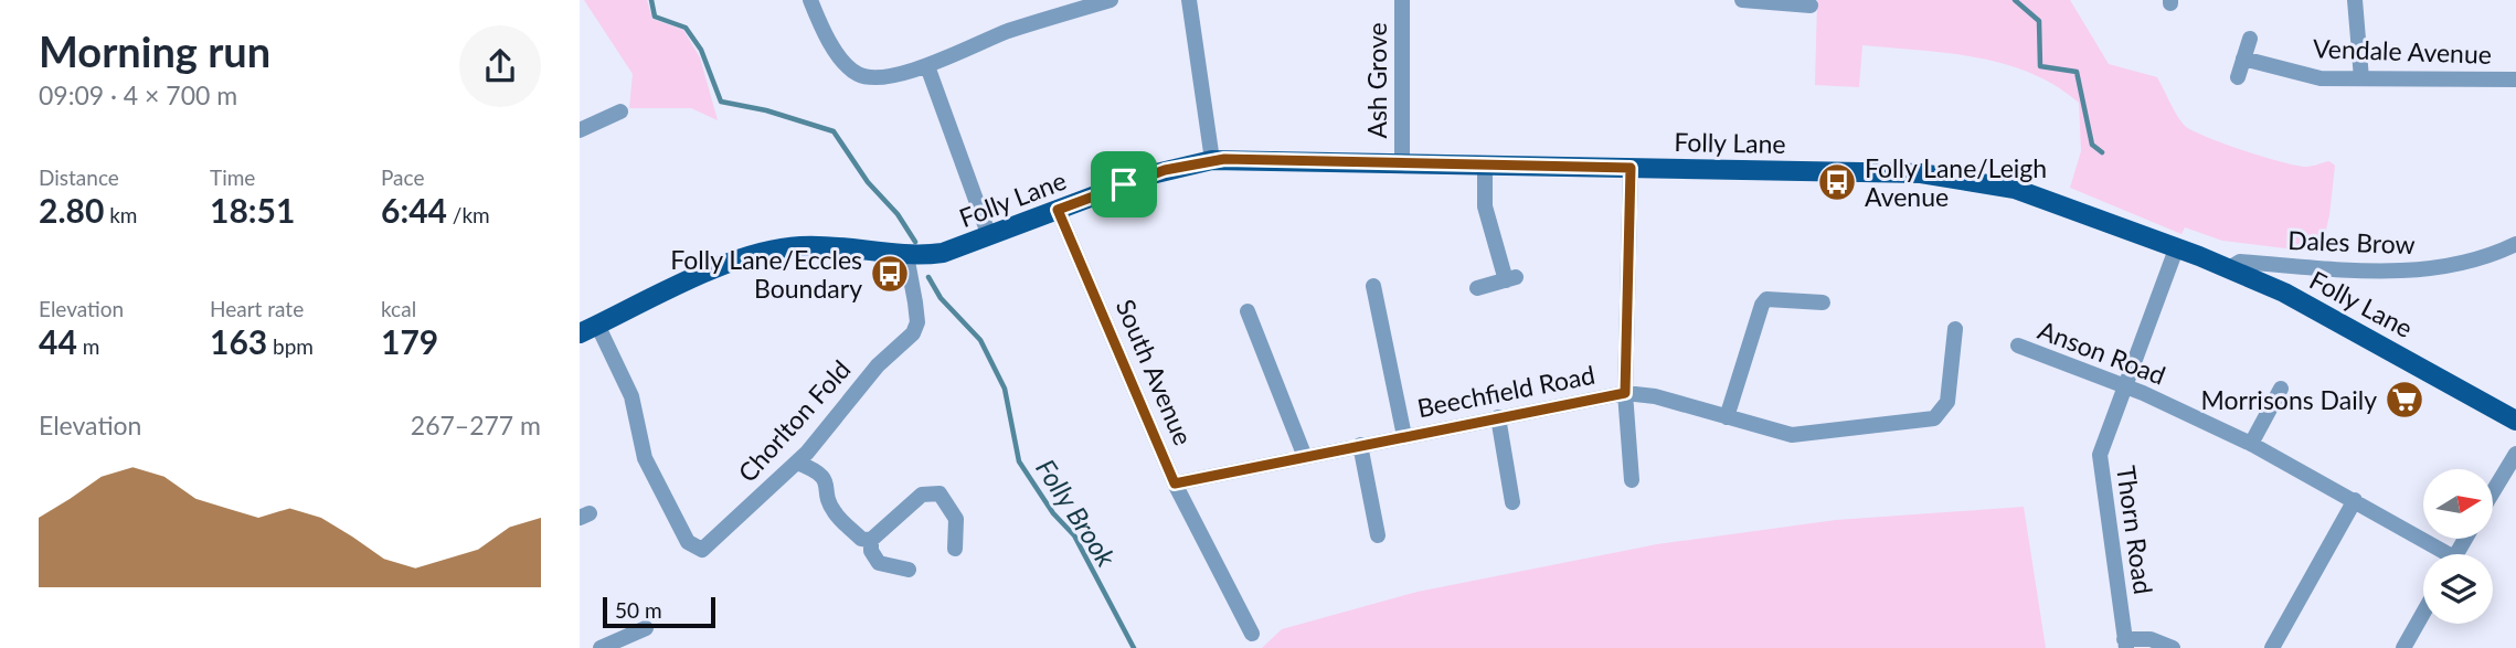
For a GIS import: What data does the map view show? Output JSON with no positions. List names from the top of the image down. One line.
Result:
{"streets":{"main road":["Folly Lane"],"street":["Vendale Avenue","Ash Grove","Dales Brow","Anson Road","South Avenue","Beechfield Road","Chorlton Fold","Thorn Road"]},"crossings":[["Ash Grove","Folly Lane"],["Folly Lane","Dales Brow"],["Folly Lane","South Avenue"],["Folly Lane","Chorlton Fold"],["Folly Lane","Thorn Road"],["Anson Road","Thorn Road"],["South Avenue","Beechfield Road"]],"water":["Folly Brook"],"places":{"bus stop":["Folly Lane/Leigh Avenue","Folly Lane/Eccles Boundary"],"supermarket":["Morrisons Daily"]},"scale_bar":"50 m","north":"right","page":{"heading":["Morning run","09:09 · 4 × 700 m"],"stats":[["Distance","2.80 km"],["Time","18:51"],["Pace","6:44 /km"],["Elevation","44 m"],["Heart rate","163 bpm"],["kcal","179"]],"chart":["Elevation","267–277 m"],"scale":"50 m"}}
